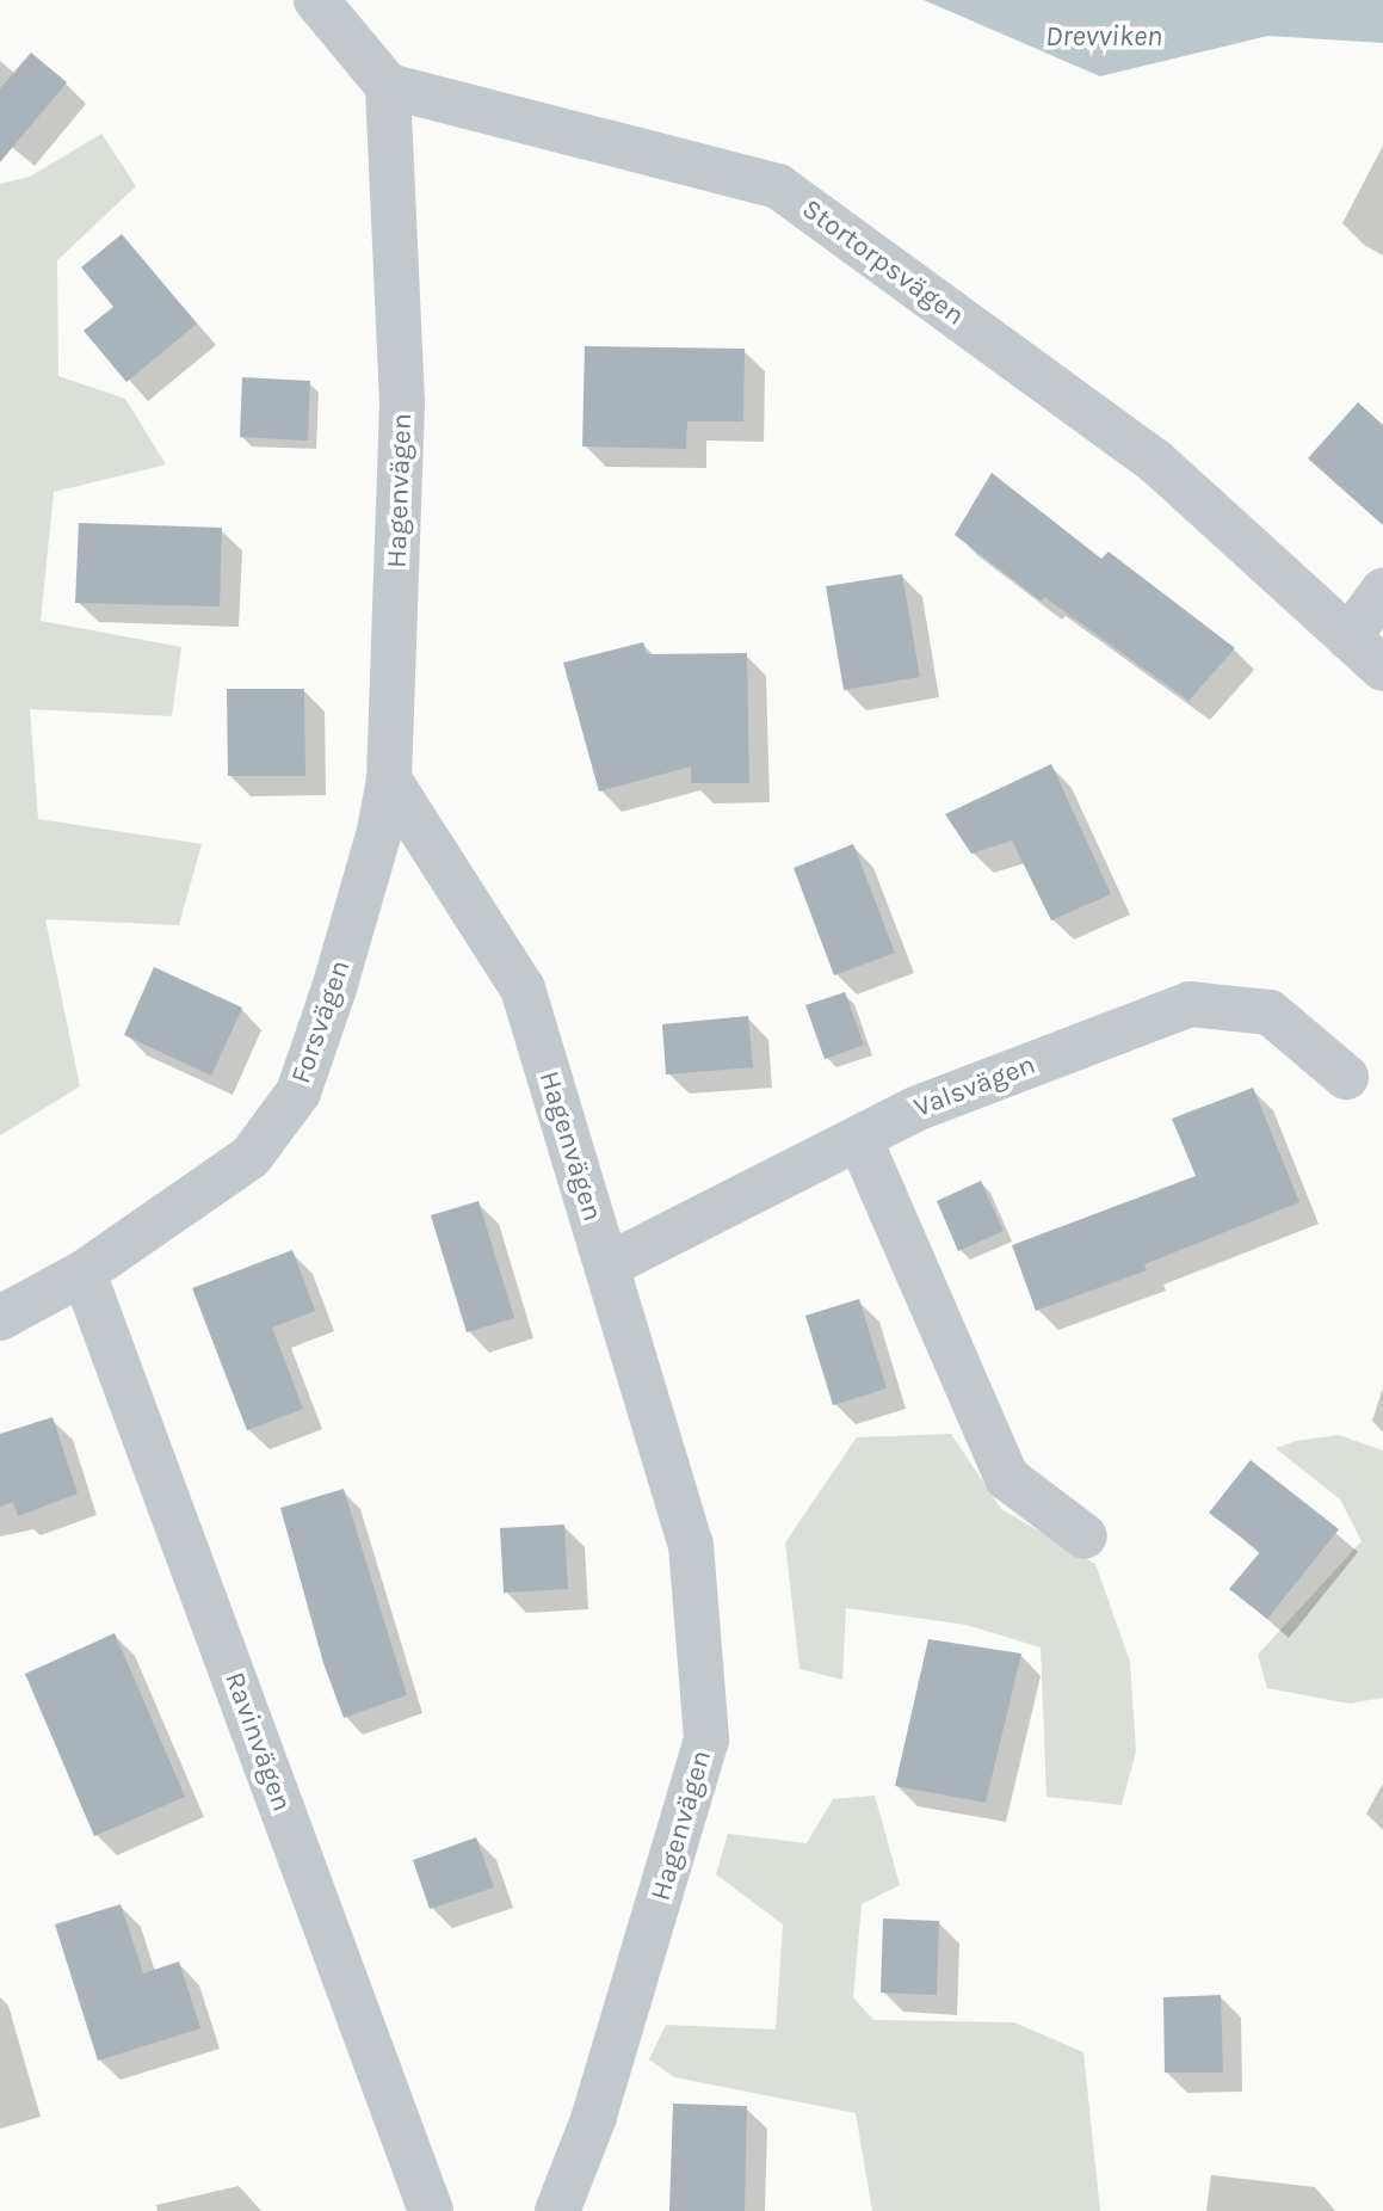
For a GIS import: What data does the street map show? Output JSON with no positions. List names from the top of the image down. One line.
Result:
{"streets":{"street":["Stortorpsvägen","Hagenvägen","Forsvägen","Valsvägen","Ravinvägen"]},"crossings":[["Stortorpsvägen","Hagenvägen"],["Hagenvägen","Forsvägen"],["Hagenvägen","Valsvägen"],["Forsvägen","Ravinvägen"]],"water":["Drevviken"]}
